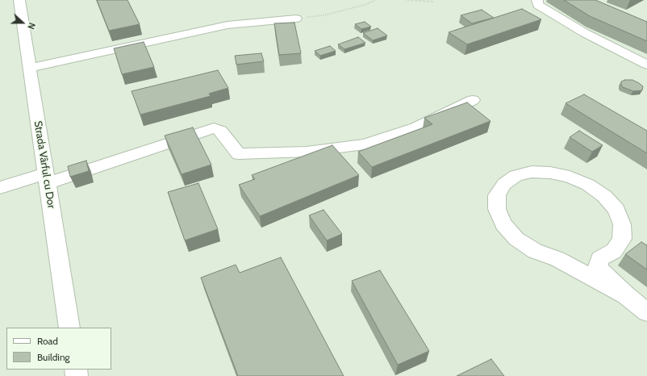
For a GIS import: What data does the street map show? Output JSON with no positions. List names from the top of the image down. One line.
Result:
{"streets":{"street":["Strada Vârful cu Dor"]},"legend":["Road","Building"],"north":"right"}
